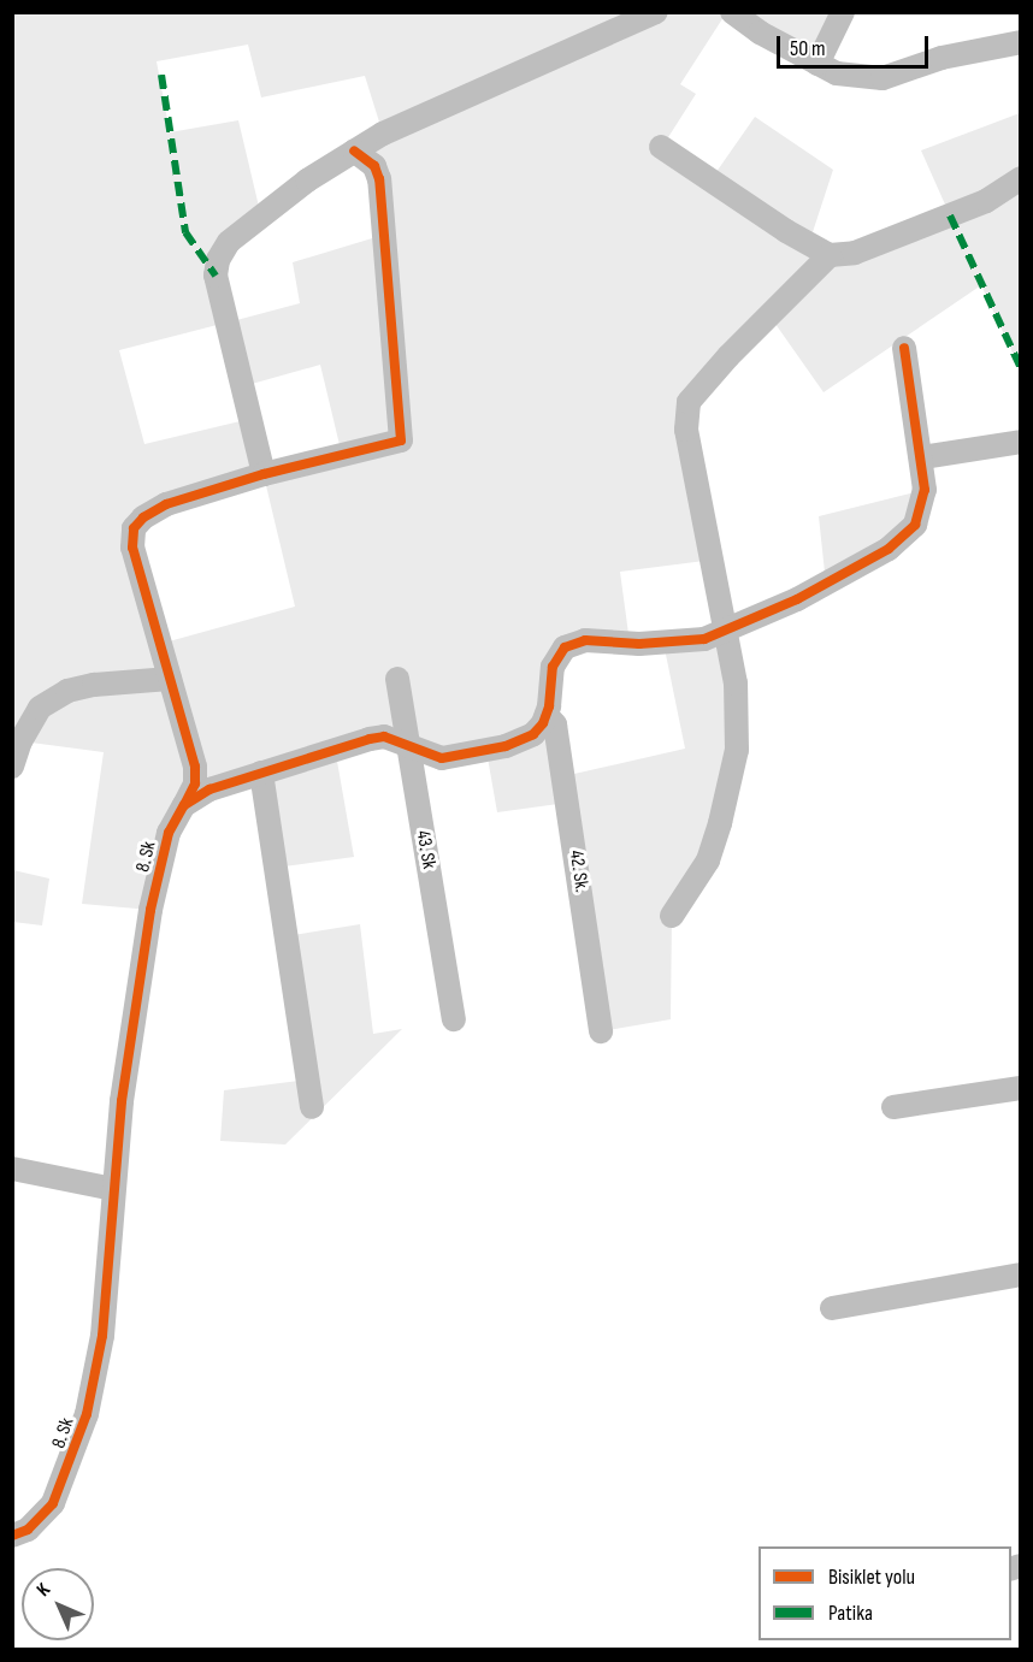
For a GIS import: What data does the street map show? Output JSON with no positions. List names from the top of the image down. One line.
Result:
{"streets":{"street":["43. Sk","8. Sk","42. Sk."]},"legend":["Bisiklet yolu","Patika"],"scale_bar":"50 m","north":"top left"}
